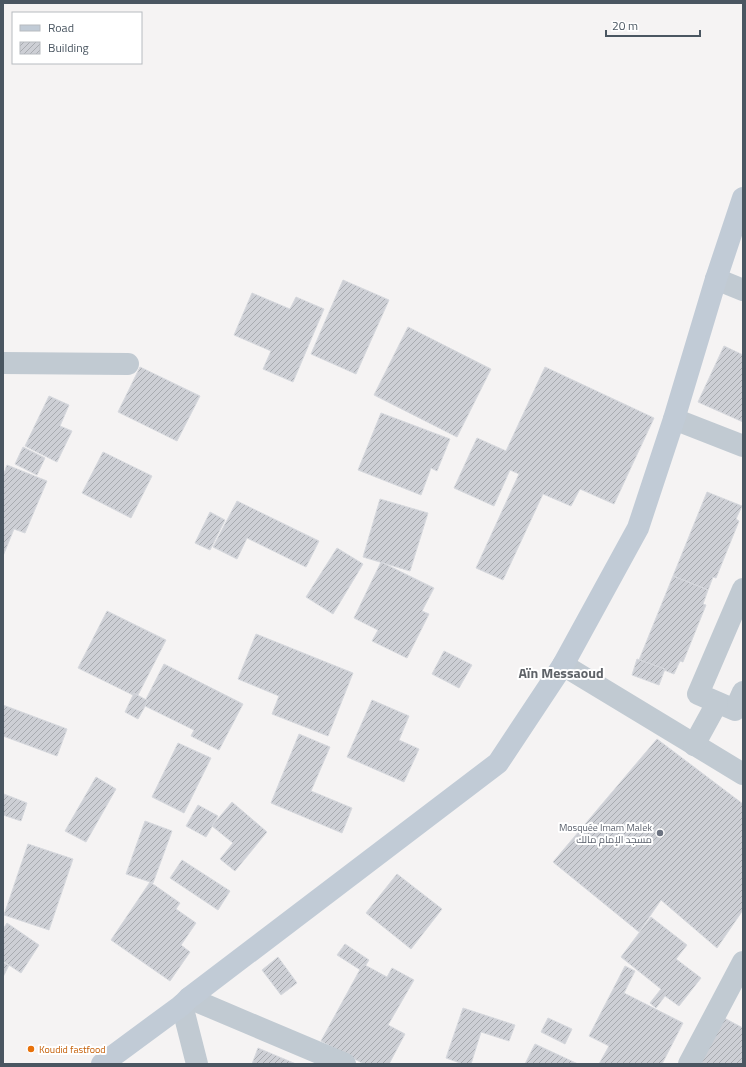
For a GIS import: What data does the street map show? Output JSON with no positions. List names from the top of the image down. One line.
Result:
{"districts":["Aïn Messaoud"],"places":["Mosquée Imam Malek مسجد الإمام مالك","Koudid fastfood"],"legend":["Road","Building"],"scale_bar":"20 m"}
